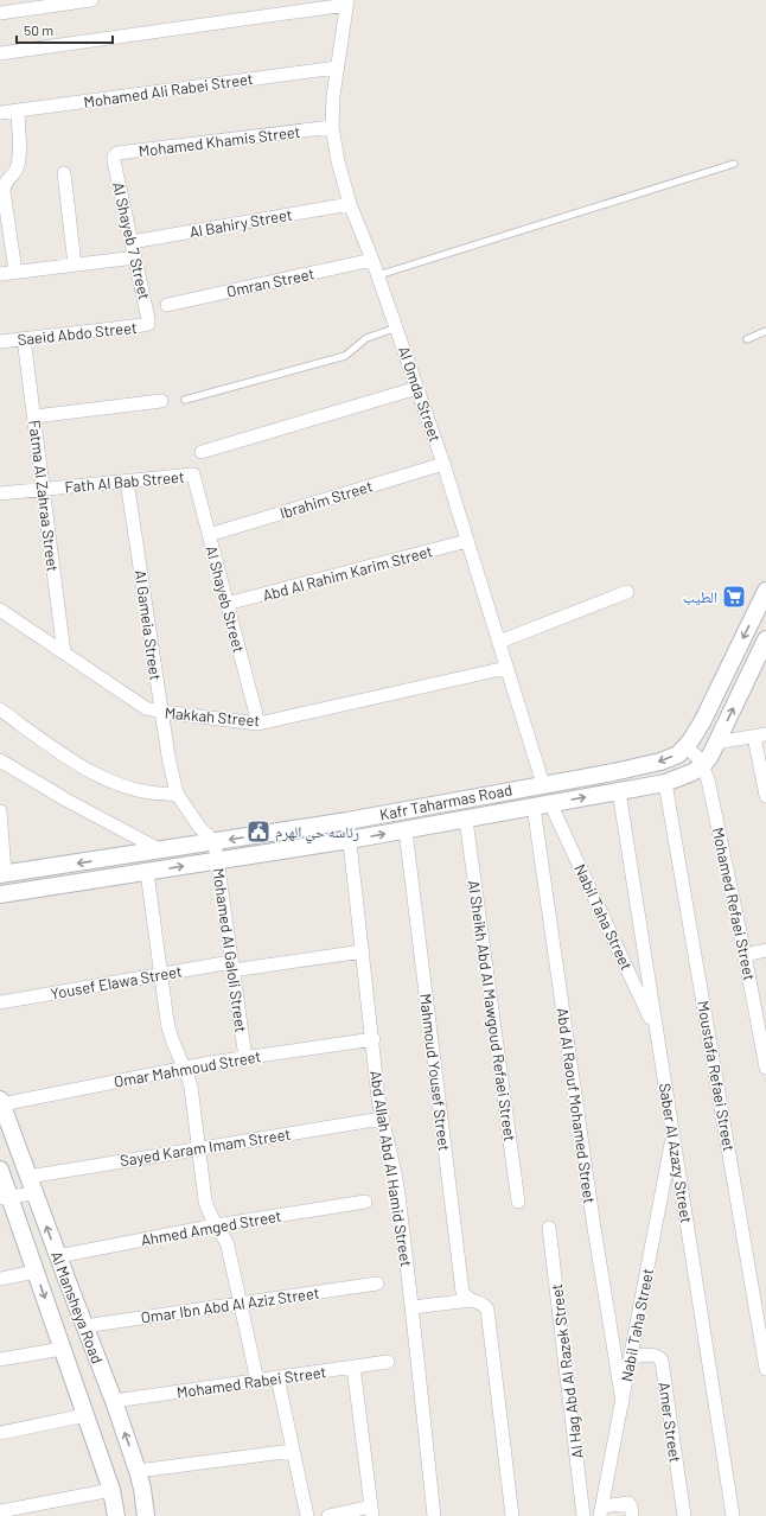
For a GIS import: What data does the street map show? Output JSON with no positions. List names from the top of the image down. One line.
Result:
{"streets":{"street":["Mohamed Ali Rabei Street","Mohamed Khamis Street","Al Bahiry Street","Al Shayeb 7 Street","Omran Street","Saeid Abdo Street","Al Omda Street","Fath Al Bab Street","Fatma Al Zahraa Street","Ibrahim Street","Abd Al Rahim Karim Street","Al Shayeb Street","Al Gameia Street","Makkah Street","Kafr Taharmas Road","Mohamed Refaei Street","Nabil Taha Street","Mohamed Al Galoli Street","Yousef Elawa Street","Al Sheikh Abd Al Mawgoud Refaei Street","Omar Mahmoud Street","Mahmoud Yousef Street","Moustafa Refaei Street","Abd Al Raouf Mohamed Street","Sayed Karam Imam Street","Saber Al Azazy Street","Abd Allah Abd Al Hamid Street","Ahmed Amged Street","Omar Ibn Abd Al Aziz Street","Al Mansheya Road","Al Hag Abd Al Razek Street","Mohamed Rabei Street","Amer Street"]},"crossings":[["Mohamed Ali Rabei Street","Al Omda Street"],["Mohamed Khamis Street","Al Shayeb 7 Street"],["Mohamed Khamis Street","Al Omda Street"],["Al Bahiry Street","Al Shayeb 7 Street"],["Al Bahiry Street","Al Omda Street"],["Al Shayeb 7 Street","Saeid Abdo Street"],["Omran Street","Al Omda Street"],["Saeid Abdo Street","Fatma Al Zahraa Street"],["Al Omda Street","Ibrahim Street"],["Al Omda Street","Abd Al Rahim Karim Street"],["Al Omda Street","Makkah Street"],["Al Omda Street","Kafr Taharmas Road"],["Fath Al Bab Street","Fatma Al Zahraa Street"],["Fath Al Bab Street","Al Shayeb Street"],["Fath Al Bab Street","Al Gameia Street"],["Fatma Al Zahraa Street","Makkah Street"],["Ibrahim Street","Al Shayeb Street"],["Abd Al Rahim Karim Street","Al Shayeb Street"],["Al Shayeb Street","Makkah Street"],["Al Gameia Street","Makkah Street"],["Al Gameia Street","Kafr Taharmas Road"],["Al Gameia Street","Mohamed Al Galoli Street"],["Kafr Taharmas Road","Mohamed Refaei Street"],["Kafr Taharmas Road","Nabil Taha Street"],["Kafr Taharmas Road","Mohamed Al Galoli Street"],["Kafr Taharmas Road","Al Sheikh Abd Al Mawgoud Refaei Street"],["Kafr Taharmas Road","Mahmoud Yousef Street"],["Kafr Taharmas Road","Moustafa Refaei Street"],["Kafr Taharmas Road","Abd Al Raouf Mohamed Street"],["Kafr Taharmas Road","Saber Al Azazy Street"],["Kafr Taharmas Road","Abd Allah Abd Al Hamid Street"],["Nabil Taha Street","Abd Al Raouf Mohamed Street"],["Nabil Taha Street","Saber Al Azazy Street"],["Nabil Taha Street","Amer Street"],["Mohamed Al Galoli Street","Yousef Elawa Street"],["Mohamed Al Galoli Street","Omar Mahmoud Street"],["Yousef Elawa Street","Abd Allah Abd Al Hamid Street"],["Omar Mahmoud Street","Abd Allah Abd Al Hamid Street"],["Omar Mahmoud Street","Al Mansheya Road"],["Sayed Karam Imam Street","Abd Allah Abd Al Hamid Street"],["Sayed Karam Imam Street","Al Mansheya Road"],["Ahmed Amged Street","Al Mansheya Road"],["Omar Ibn Abd Al Aziz Street","Al Mansheya Road"],["Al Mansheya Road","Mohamed Rabei Street"]],"places":{"supermarket":["الطيب"],"public building":["رئاسه حي الهرم"]},"scale_bar":"50 m"}
